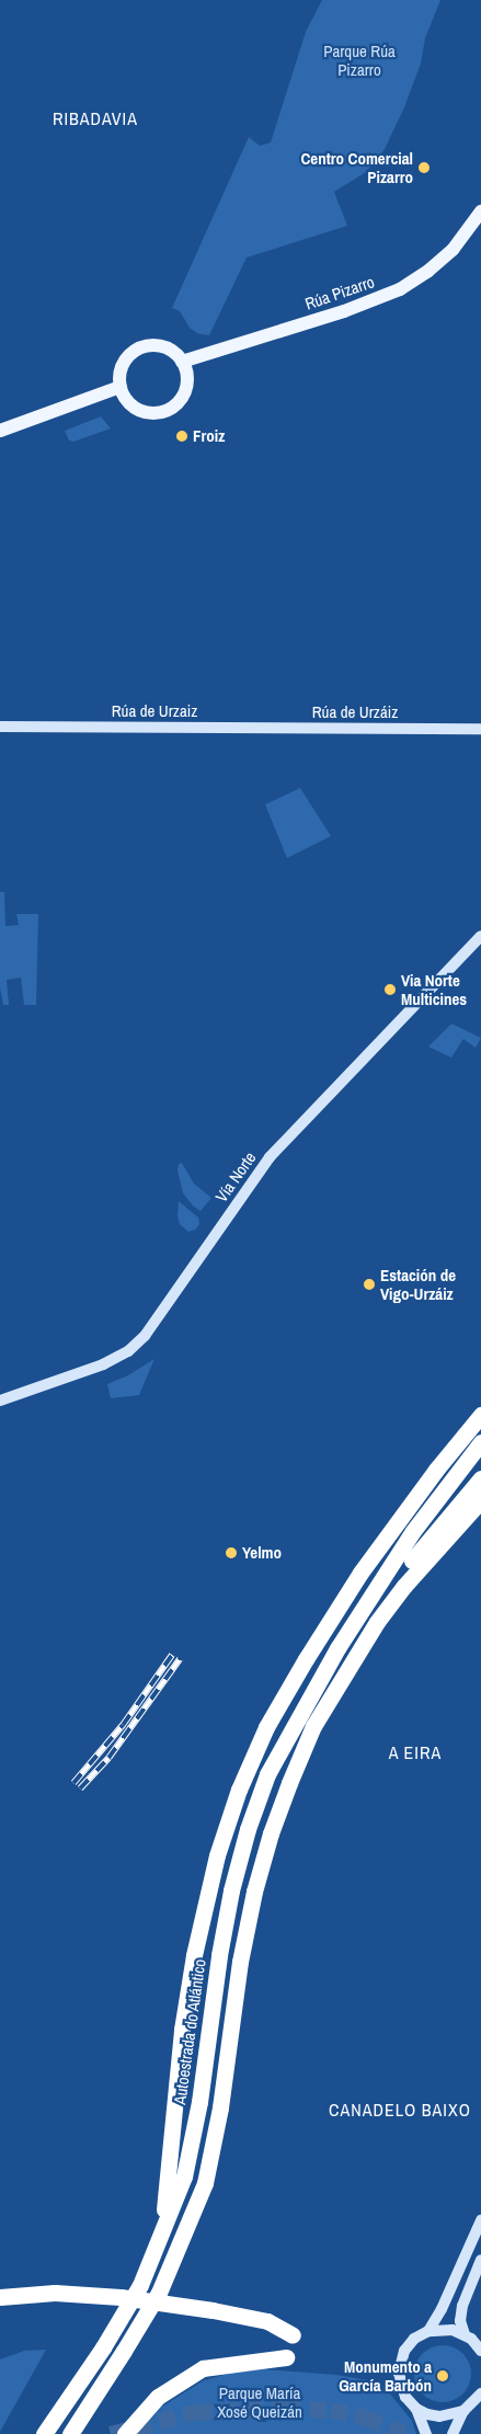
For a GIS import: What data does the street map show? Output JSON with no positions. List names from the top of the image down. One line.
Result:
{"streets":{"highway":["Autoestrada do Atlántico"],"main road":["Rúa Pizarro","Rúa de Urzaiz","Rúa de Urzáiz","Vía Norte"]},"crossings":[["Rúa de Urzaiz","Rúa de Urzáiz"]],"districts":["RIBADAVIA","A EIRA","CANADELO BAIXO"],"parks":["Parque Rúa Pizarro","Parque María Xosé Queizán"],"places":["Centro Comercial Pizarro","Froiz","Via Norte Multicines","Estación de Vigo-Urzáiz","Yelmo","Monumento a García Barbón"]}
